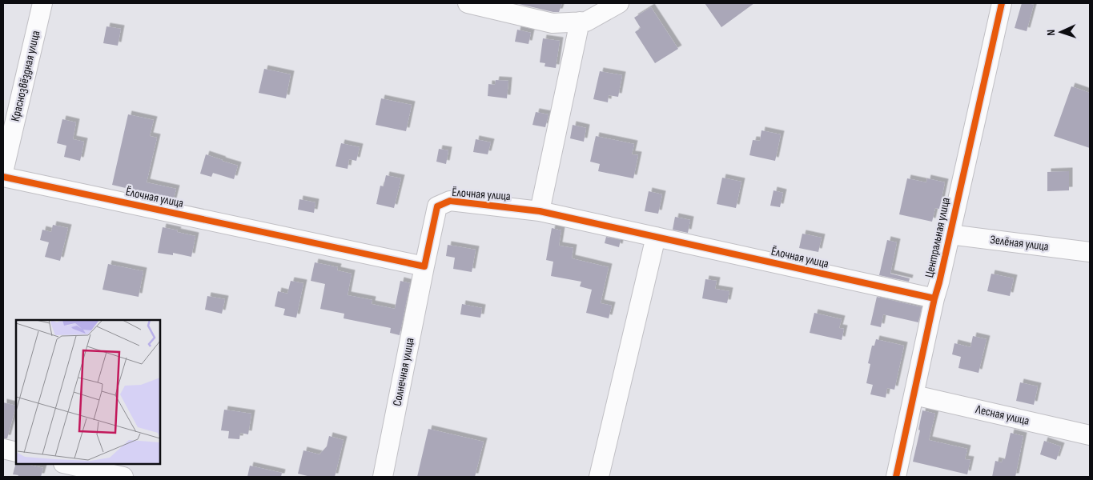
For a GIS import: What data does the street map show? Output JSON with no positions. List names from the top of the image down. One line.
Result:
{"streets":{"street":["Краснозвёздная улица","Ёлочная улица","Центральная улица","Зелёная улица","Солнечная улица","Лесная улица"]},"crossings":[["Ёлочная улица","Центральная улица"],["Ёлочная улица","Солнечная улица"],["Центральная улица","Зелёная улица"],["Центральная улица","Лесная улица"]],"north":"left"}
